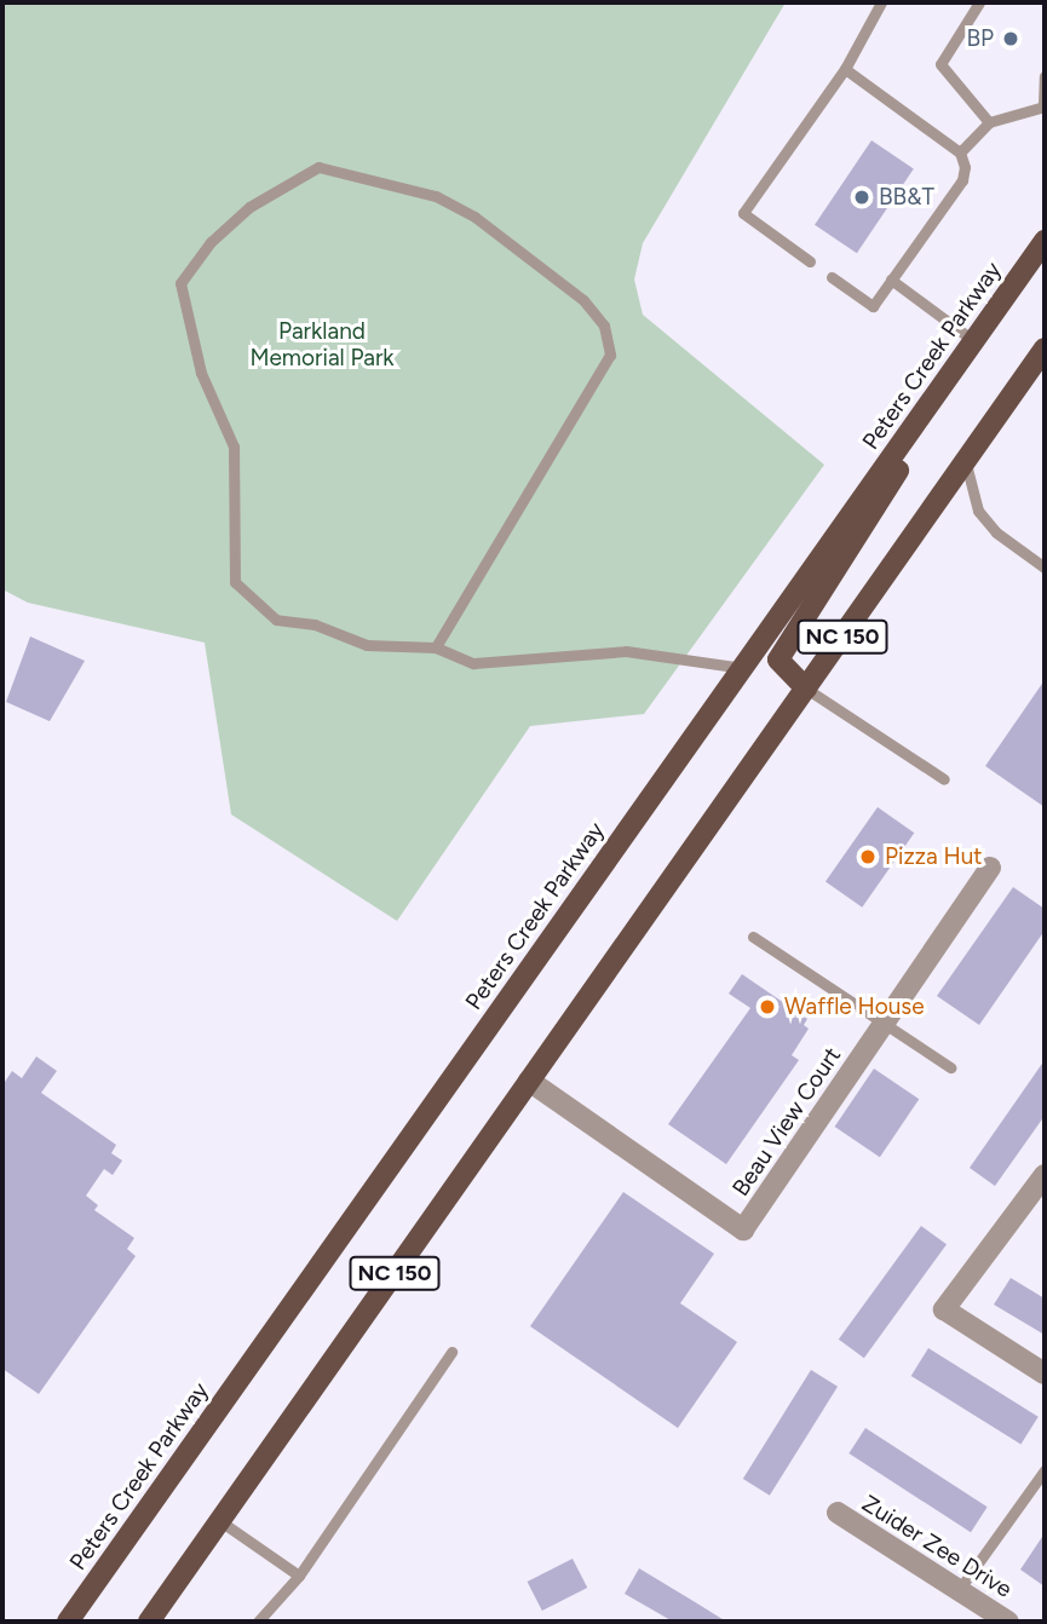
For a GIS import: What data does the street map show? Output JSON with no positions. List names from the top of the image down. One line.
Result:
{"streets":{"main road":["Peters Creek Parkway","NC 150"],"street":["Beau View Court","Zuider Zee Drive"]},"crossings":[["NC 150","Beau View Court"]],"parks":["Parkland Memorial Park"],"places":["BP","BB&T","Pizza Hut","Waffle House"]}
